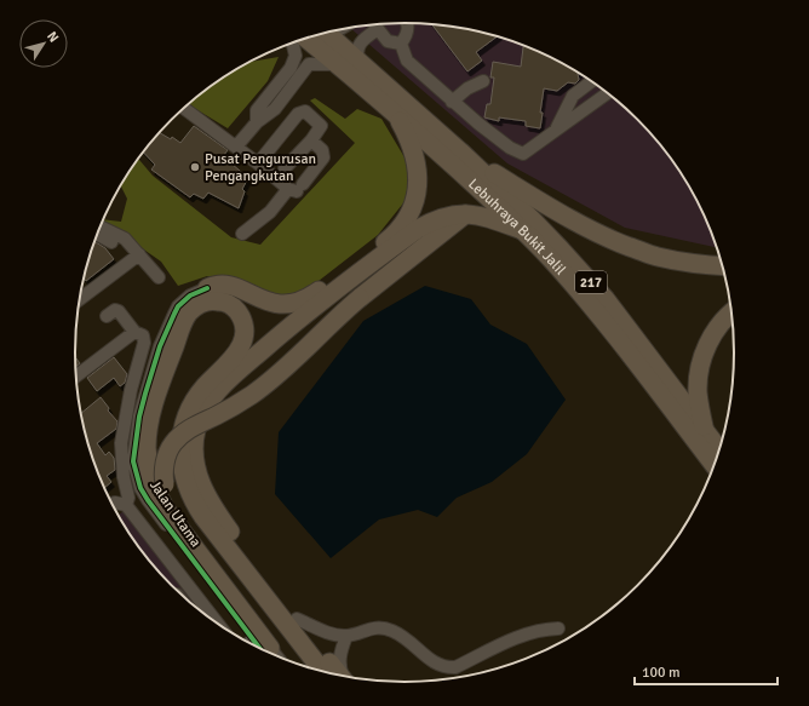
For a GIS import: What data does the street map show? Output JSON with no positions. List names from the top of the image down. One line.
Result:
{"streets":{"highway":["Lebuhraya Bukit Jalil","217"],"street":["Jalan Utama"]},"places":["Pusat Pengurusan Pengangkutan"],"scale_bar":"100 m","north":"top right"}
